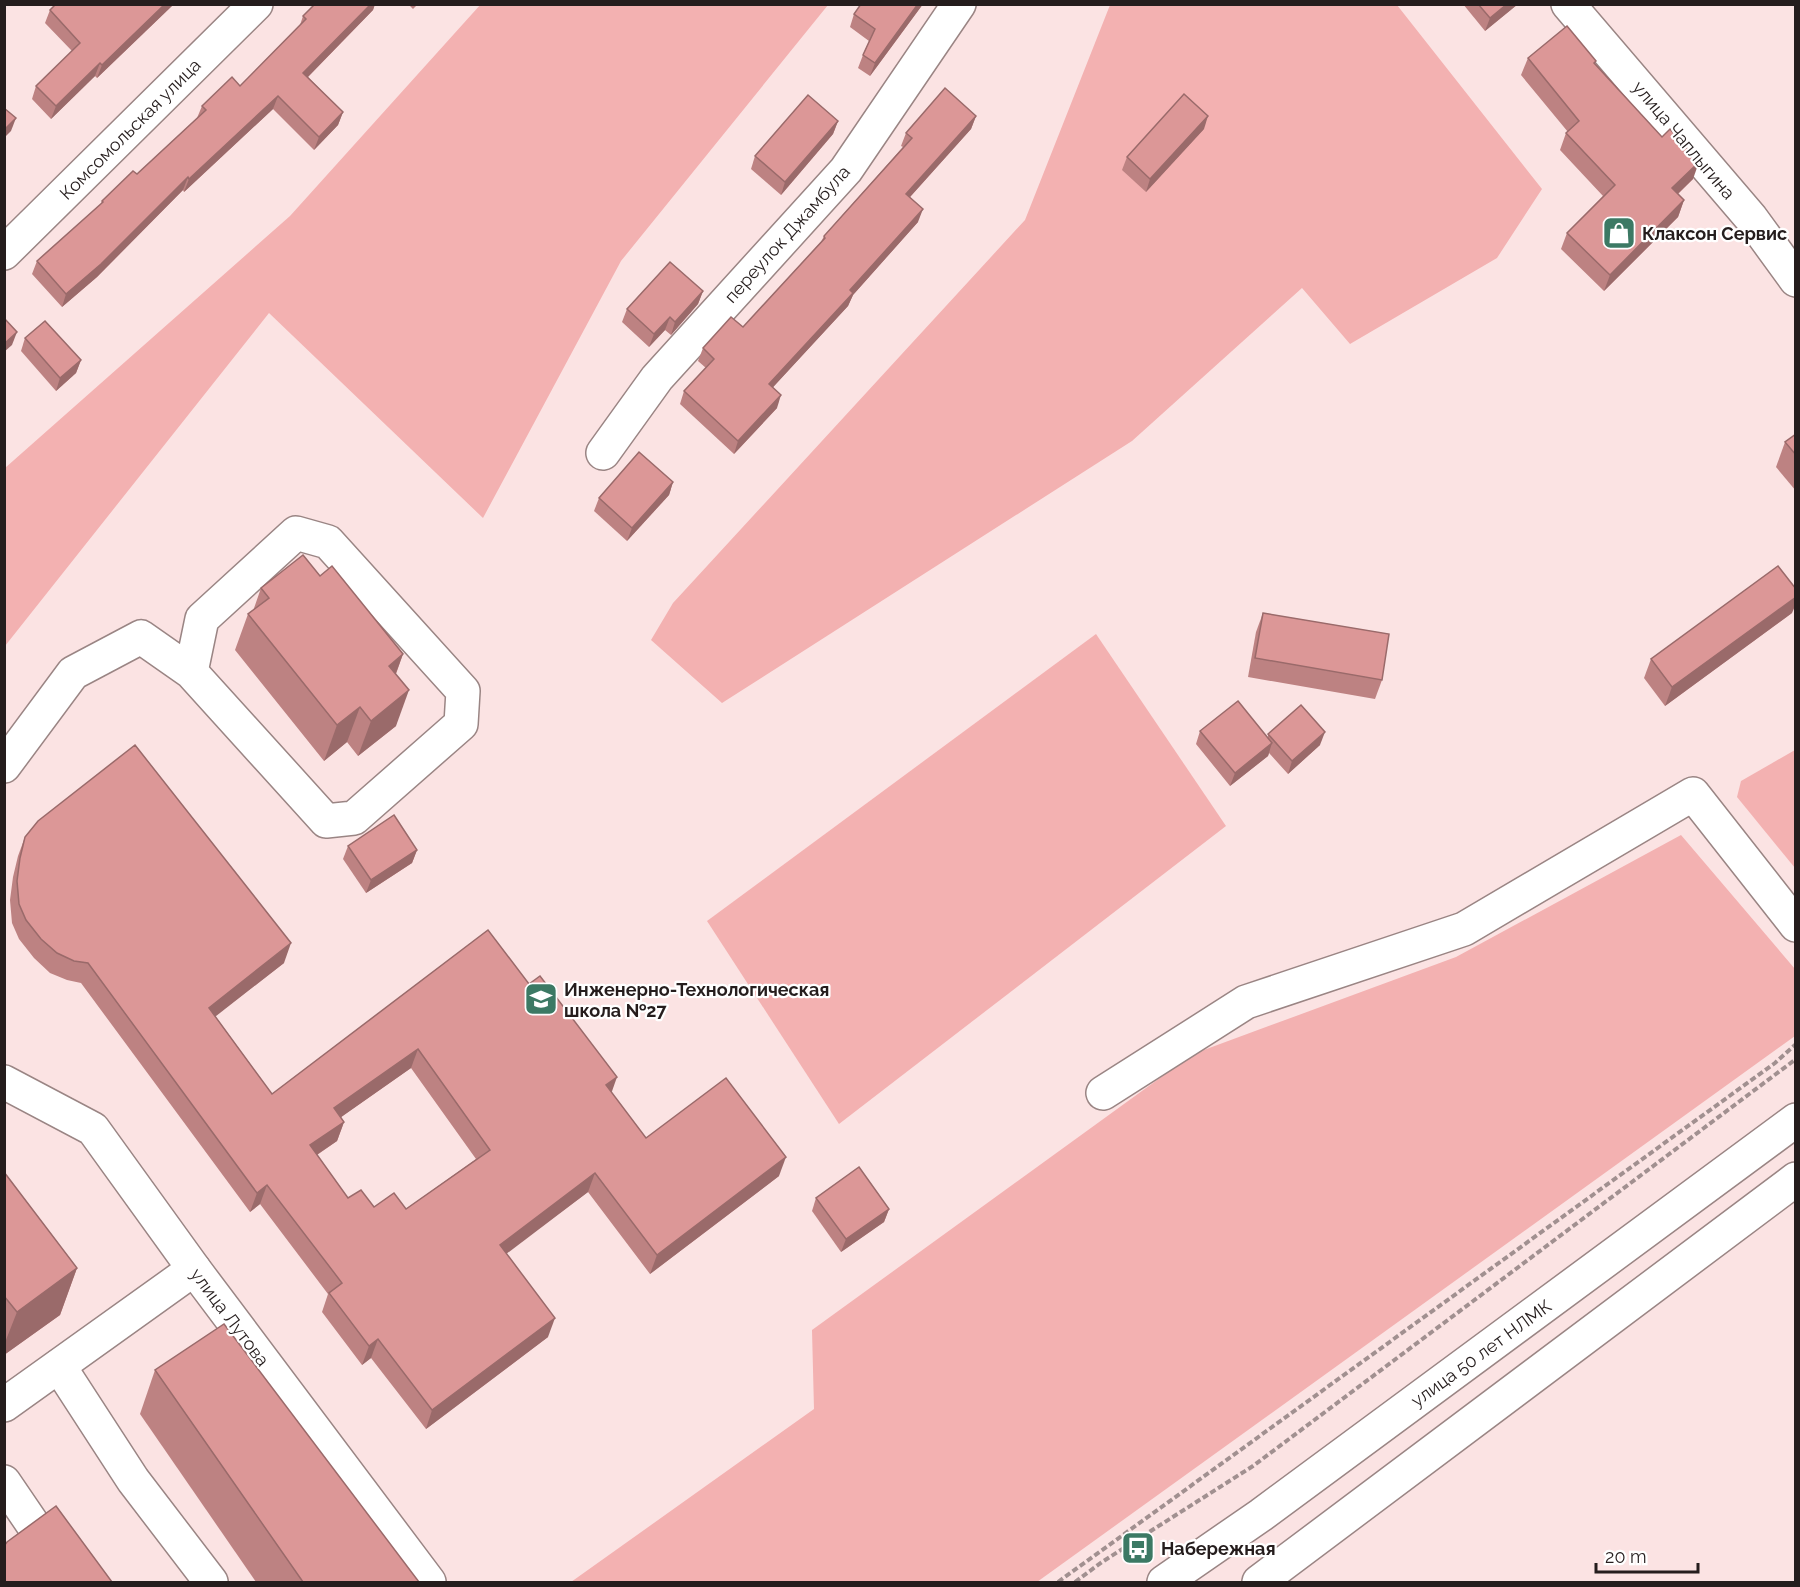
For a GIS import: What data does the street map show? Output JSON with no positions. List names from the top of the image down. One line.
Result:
{"streets":{"street":["Комсомольская улица","улица Чаплыгина","переулок Джамбула","улица Лутова","улица 50 лет НЛМК"]},"places":{"shop":["Клаксон Сервис"],"school or university":["Инженерно-Технологическая школа №27"],"bus stop":["Набережная"]},"scale_bar":"20 m"}
